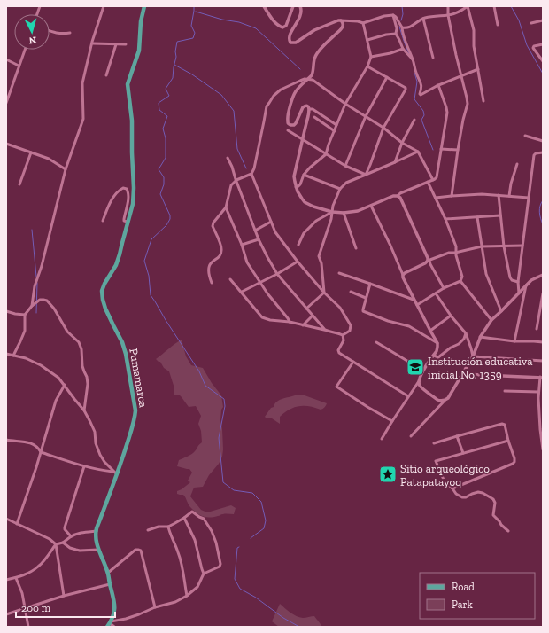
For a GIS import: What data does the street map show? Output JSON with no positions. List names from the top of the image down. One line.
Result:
{"streets":{"main road":["Pumamarca"]},"places":{"school or university":["Institución educativa inicial No. 1359"],"place":["Sitio arqueológico Patapatayoq"]},"legend":["Road","Park"],"scale_bar":"200 m","north":"bottom"}
